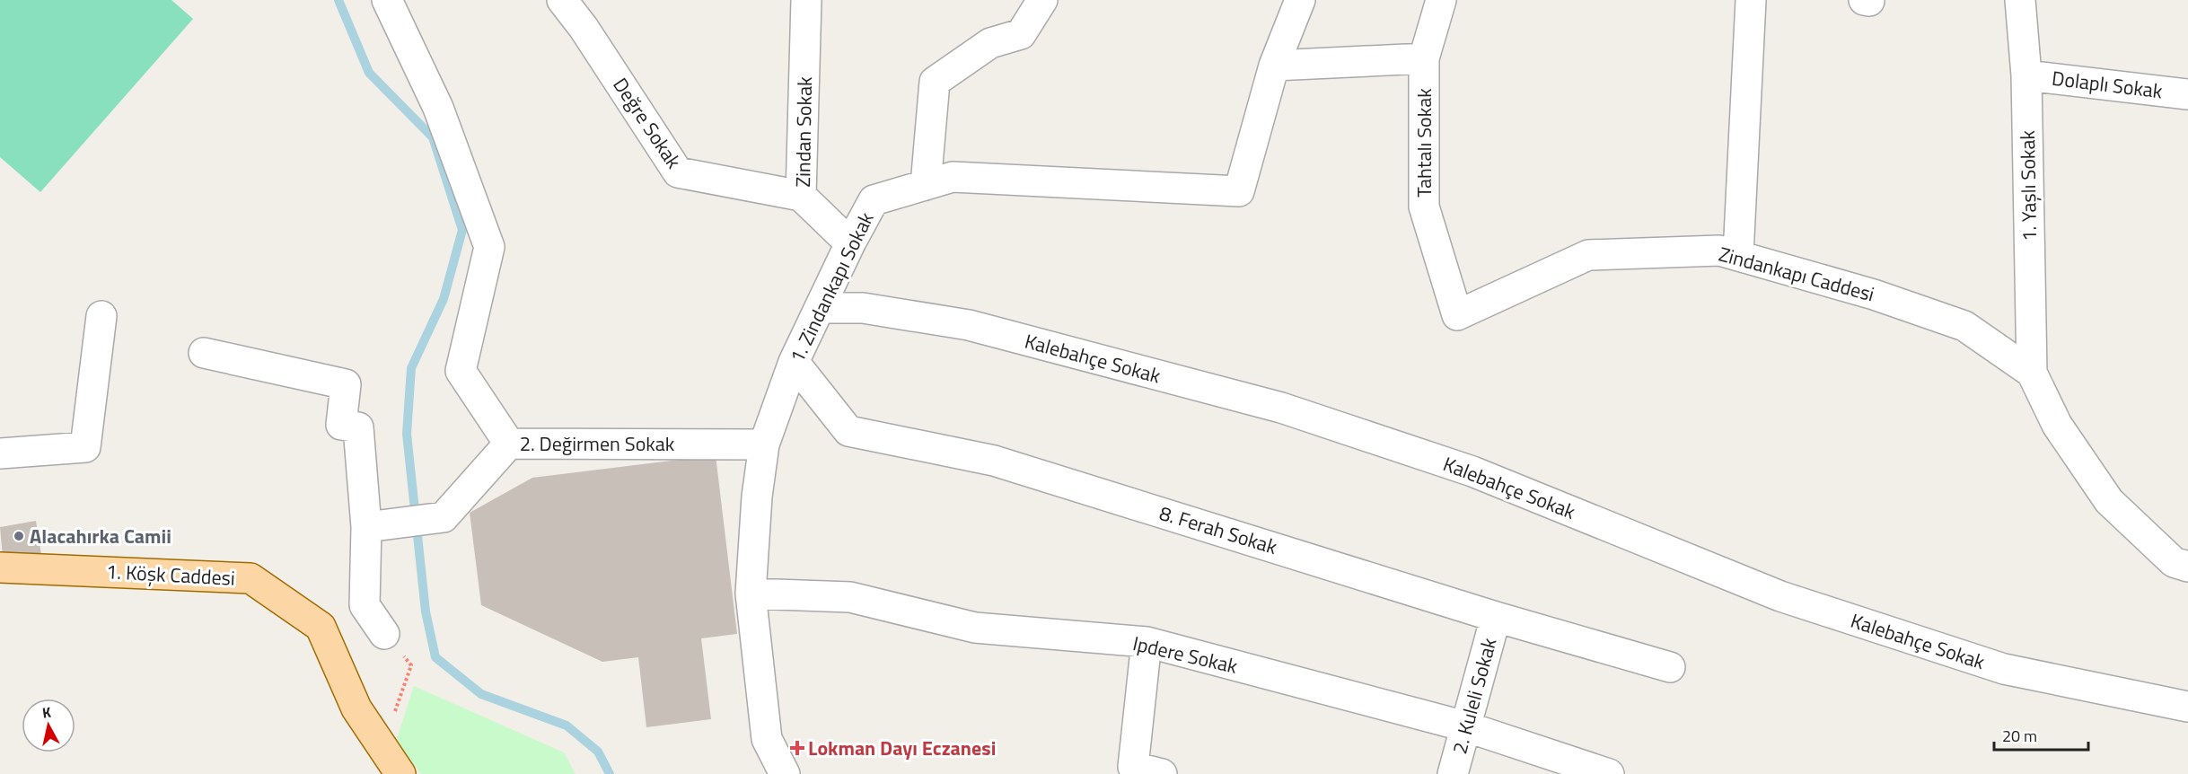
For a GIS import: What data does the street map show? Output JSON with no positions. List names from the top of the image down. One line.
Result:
{"streets":{"main road":["1. Köşk Caddesi"],"street":["Dolaplı Sokak","Değre Sokak","Zindan Sokak","Tahtalı Sokak","1. Yaşlı Sokak","Zindankapı Caddesi","1. Zindankapı Sokak","Kalebahçe Sokak","2. Değirmen Sokak","8. Ferah Sokak","Ipdere Sokak","2. Kuleli Sokak"]},"crossings":[["Dolaplı Sokak","1. Yaşlı Sokak"],["Değre Sokak","Zindan Sokak"],["Zindan Sokak","1. Zindankapı Sokak"],["Tahtalı Sokak","Zindankapı Caddesi"],["1. Yaşlı Sokak","Zindankapı Caddesi"],["1. Zindankapı Sokak","Kalebahçe Sokak"],["1. Zindankapı Sokak","2. Değirmen Sokak"],["1. Zindankapı Sokak","8. Ferah Sokak"],["1. Zindankapı Sokak","Ipdere Sokak"],["8. Ferah Sokak","2. Kuleli Sokak"],["Ipdere Sokak","2. Kuleli Sokak"]],"places":{"other":["Alacahırka Camii"],"health":["Lokman Dayı Eczanesi"]},"scale_bar":"20 m","north":"top"}
